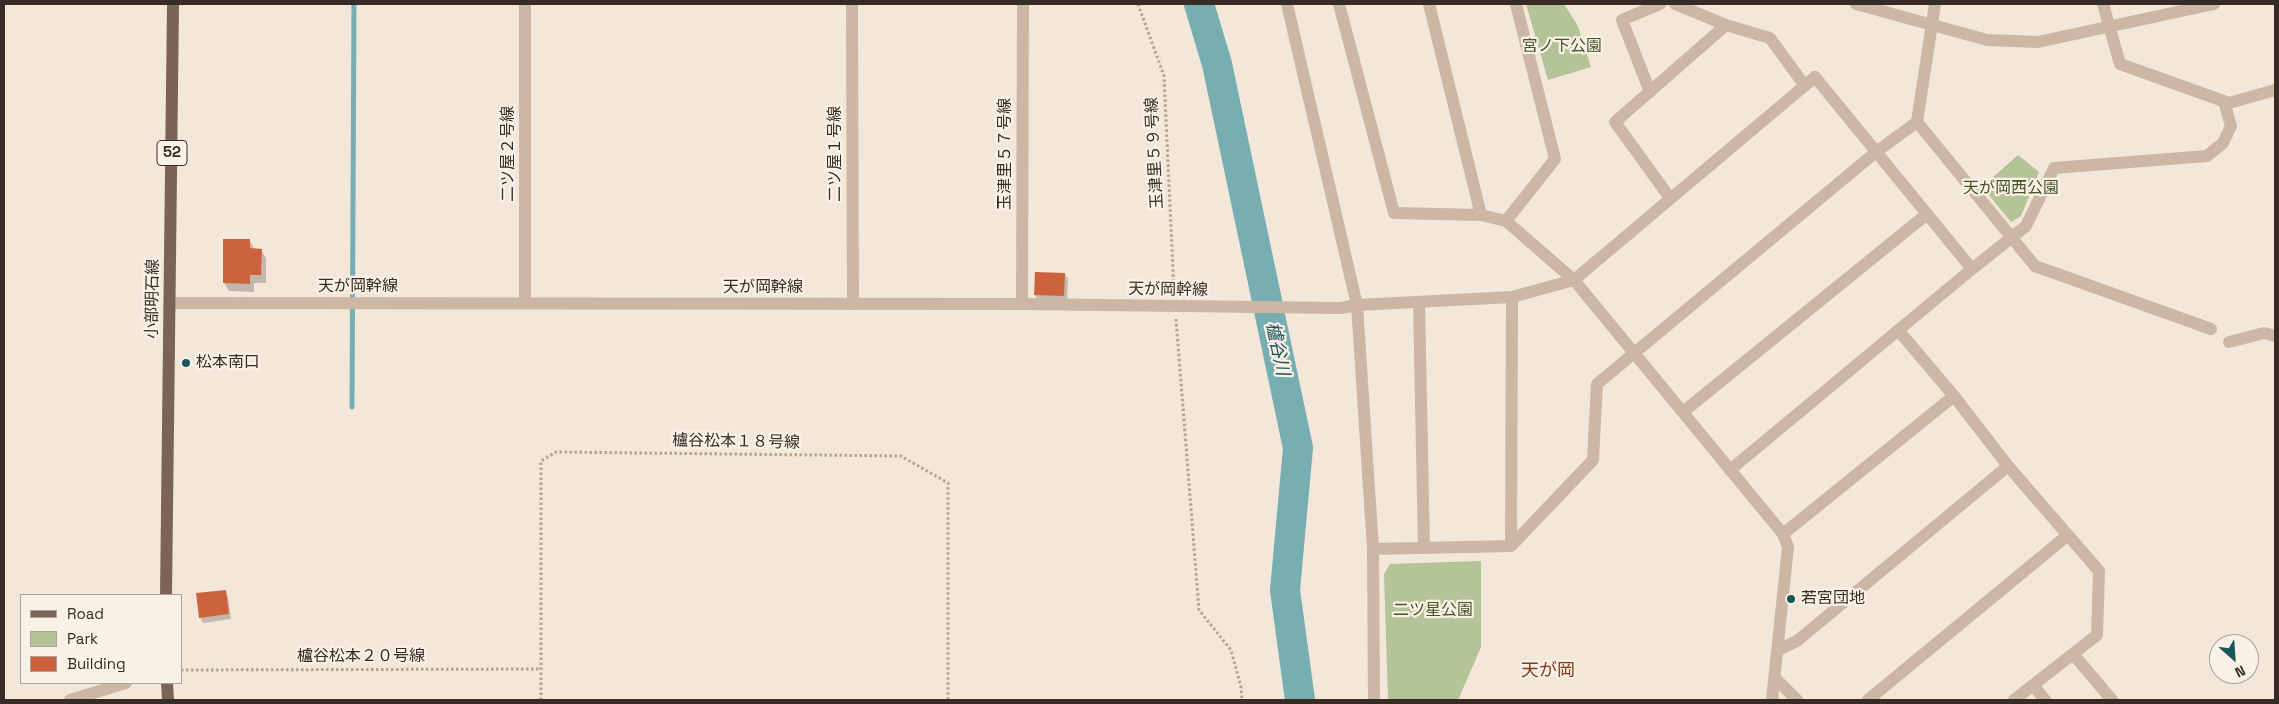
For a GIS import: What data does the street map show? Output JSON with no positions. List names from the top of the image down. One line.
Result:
{"streets":{"main road":["52","小部明石線"],"street":["二ツ屋２号線","二ツ屋１号線","玉津里５７号線","天が岡幹線"],"path":["玉津里５９号線","櫨谷松本１８号線","櫨谷松本２０号線"]},"crossings":[["玉津里５９号線","天が岡幹線"],["二ツ屋２号線","天が岡幹線"],["二ツ屋１号線","天が岡幹線"],["玉津里５７号線","天が岡幹線"],["天が岡幹線","小部明石線"],["櫨谷松本１８号線","櫨谷松本２０号線"]],"districts":["天が岡"],"water":["櫨谷川"],"parks":["宮ノ下公園","天が岡西公園","二ツ星公園"],"places":["松本南口","若宮団地"],"legend":["Road","Park","Building"],"north":"bottom right"}
